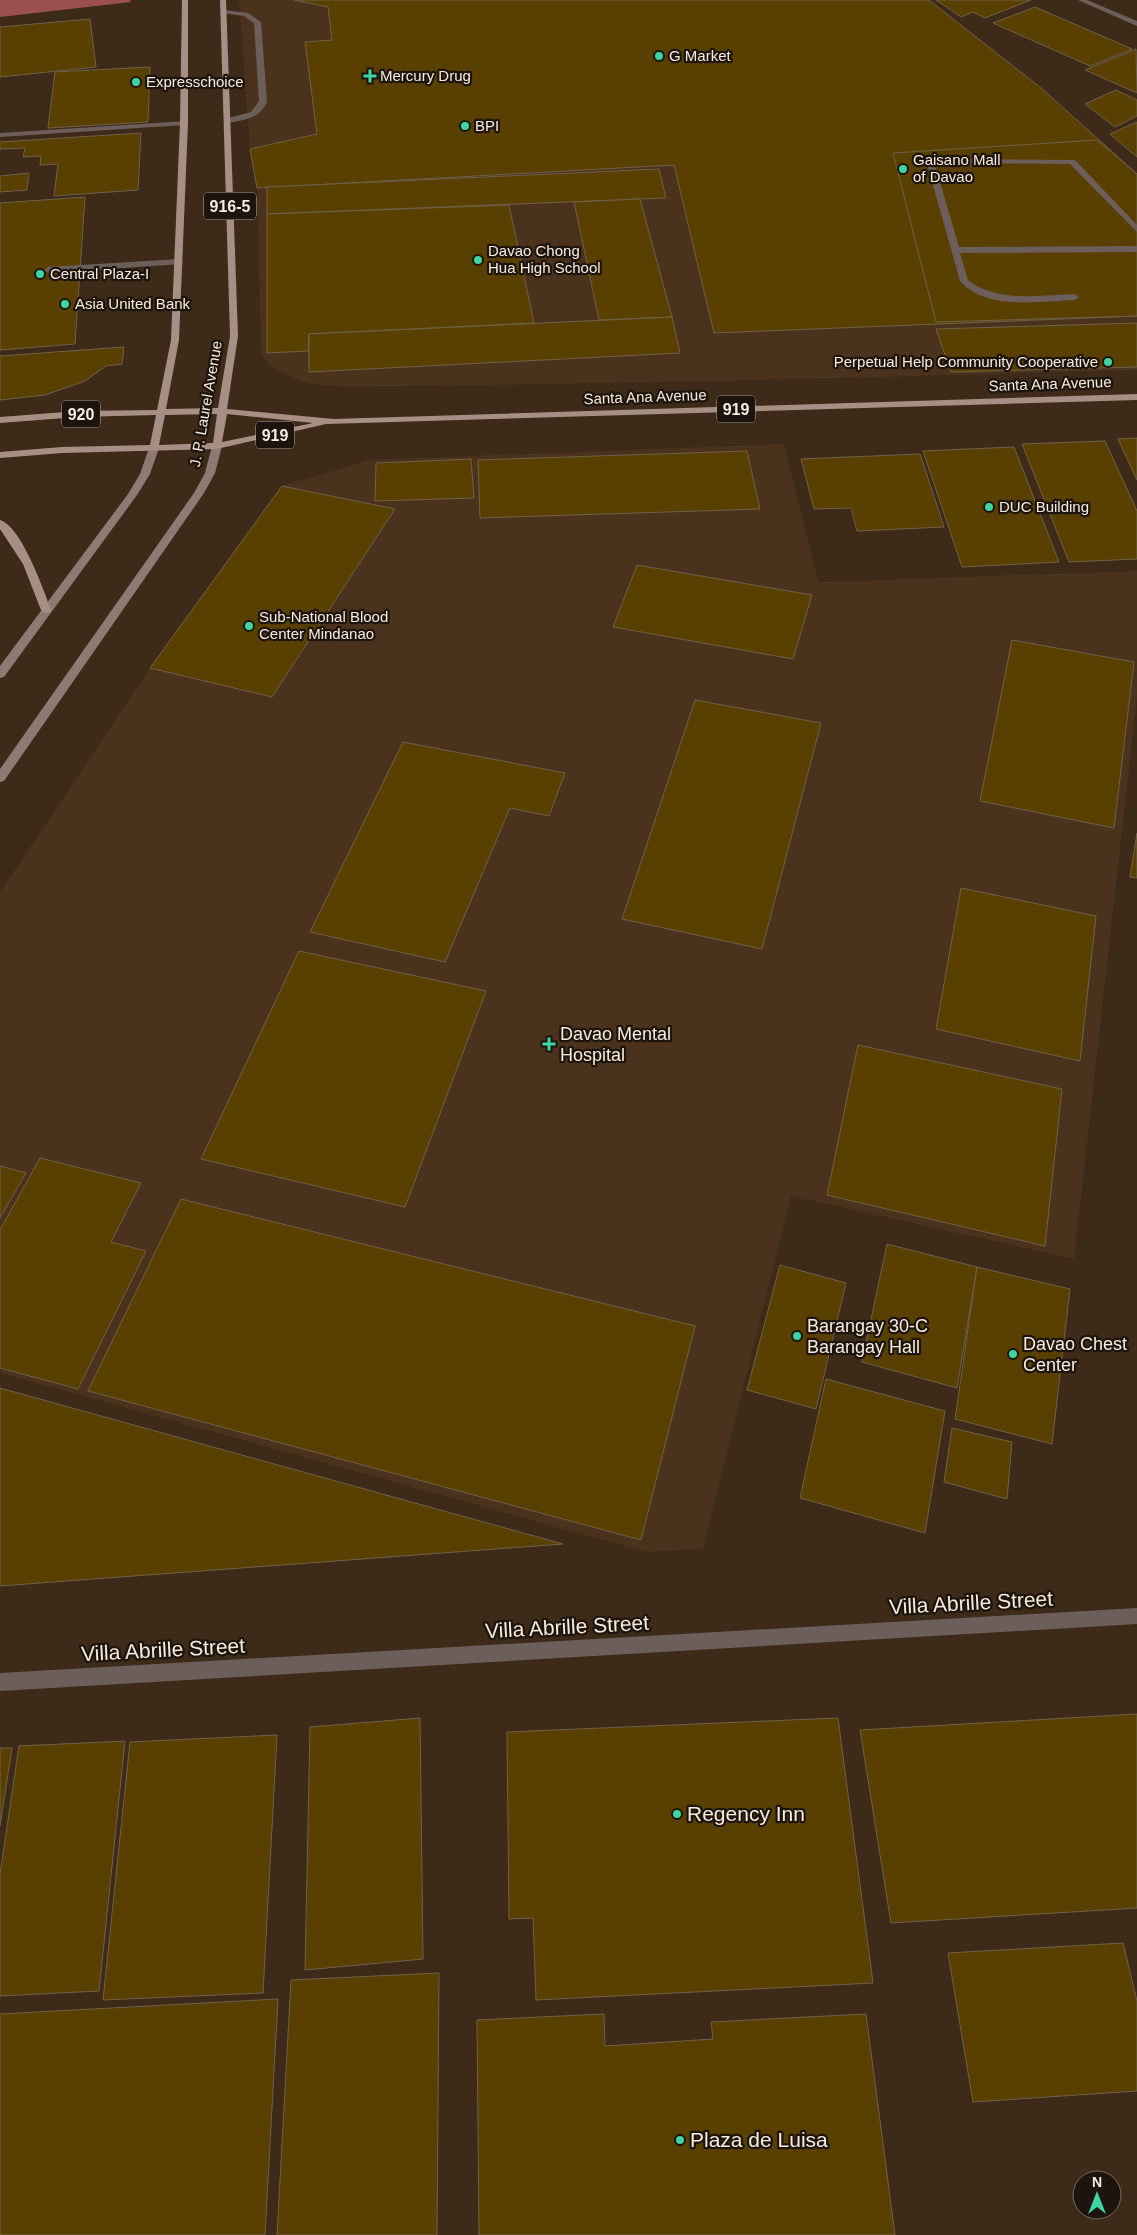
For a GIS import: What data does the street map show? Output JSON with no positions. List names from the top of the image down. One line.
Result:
{"streets":{"main road":["916-5","Santa Ana Avenue","J. P. Laurel Avenue","919","920"],"street":["Villa Abrille Street"]},"crossings":[["916-5","919"],["916-5","920"],["Santa Ana Avenue","J. P. Laurel Avenue"],["Santa Ana Avenue","919"],["J. P. Laurel Avenue","919"],["919","920"]],"places":{"other":["G Market","Expresschoice","BPI","Gaisano Mall of Davao","Davao Chong Hua High School","Central Plaza-I","Asia United Bank","Perpetual Help Community Cooperative","DUC Building","Sub-National Blood Center Mindanao","Barangay 30-C Barangay Hall","Davao Chest Center","Regency Inn","Plaza de Luisa"],"health":["Mercury Drug","Davao Mental Hospital"]},"north":"top"}
